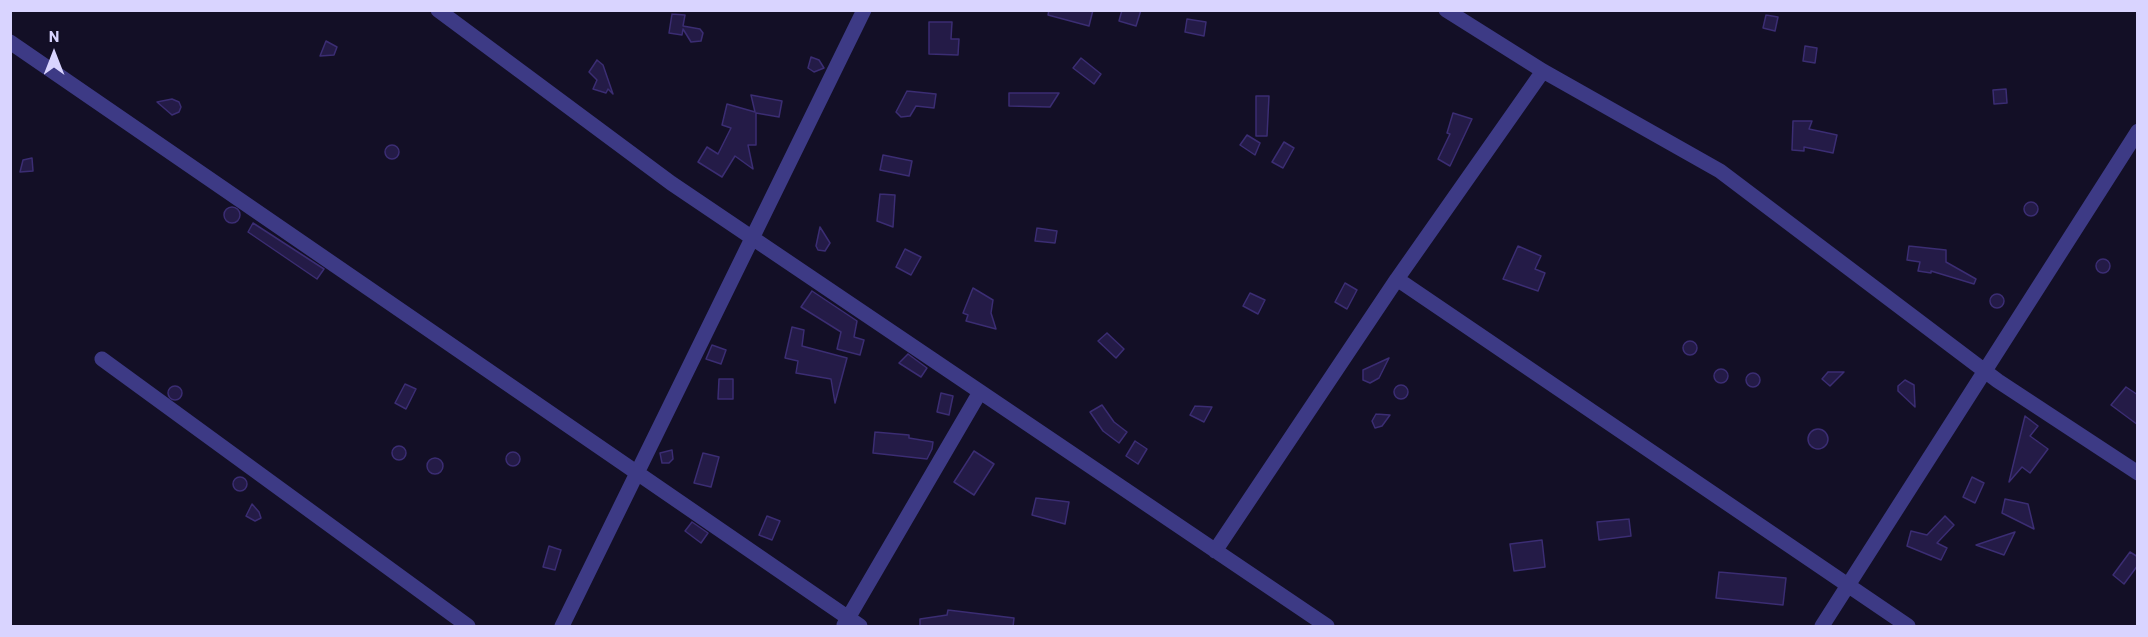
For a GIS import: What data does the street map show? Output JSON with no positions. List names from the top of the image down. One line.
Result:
{"north":"top"}
